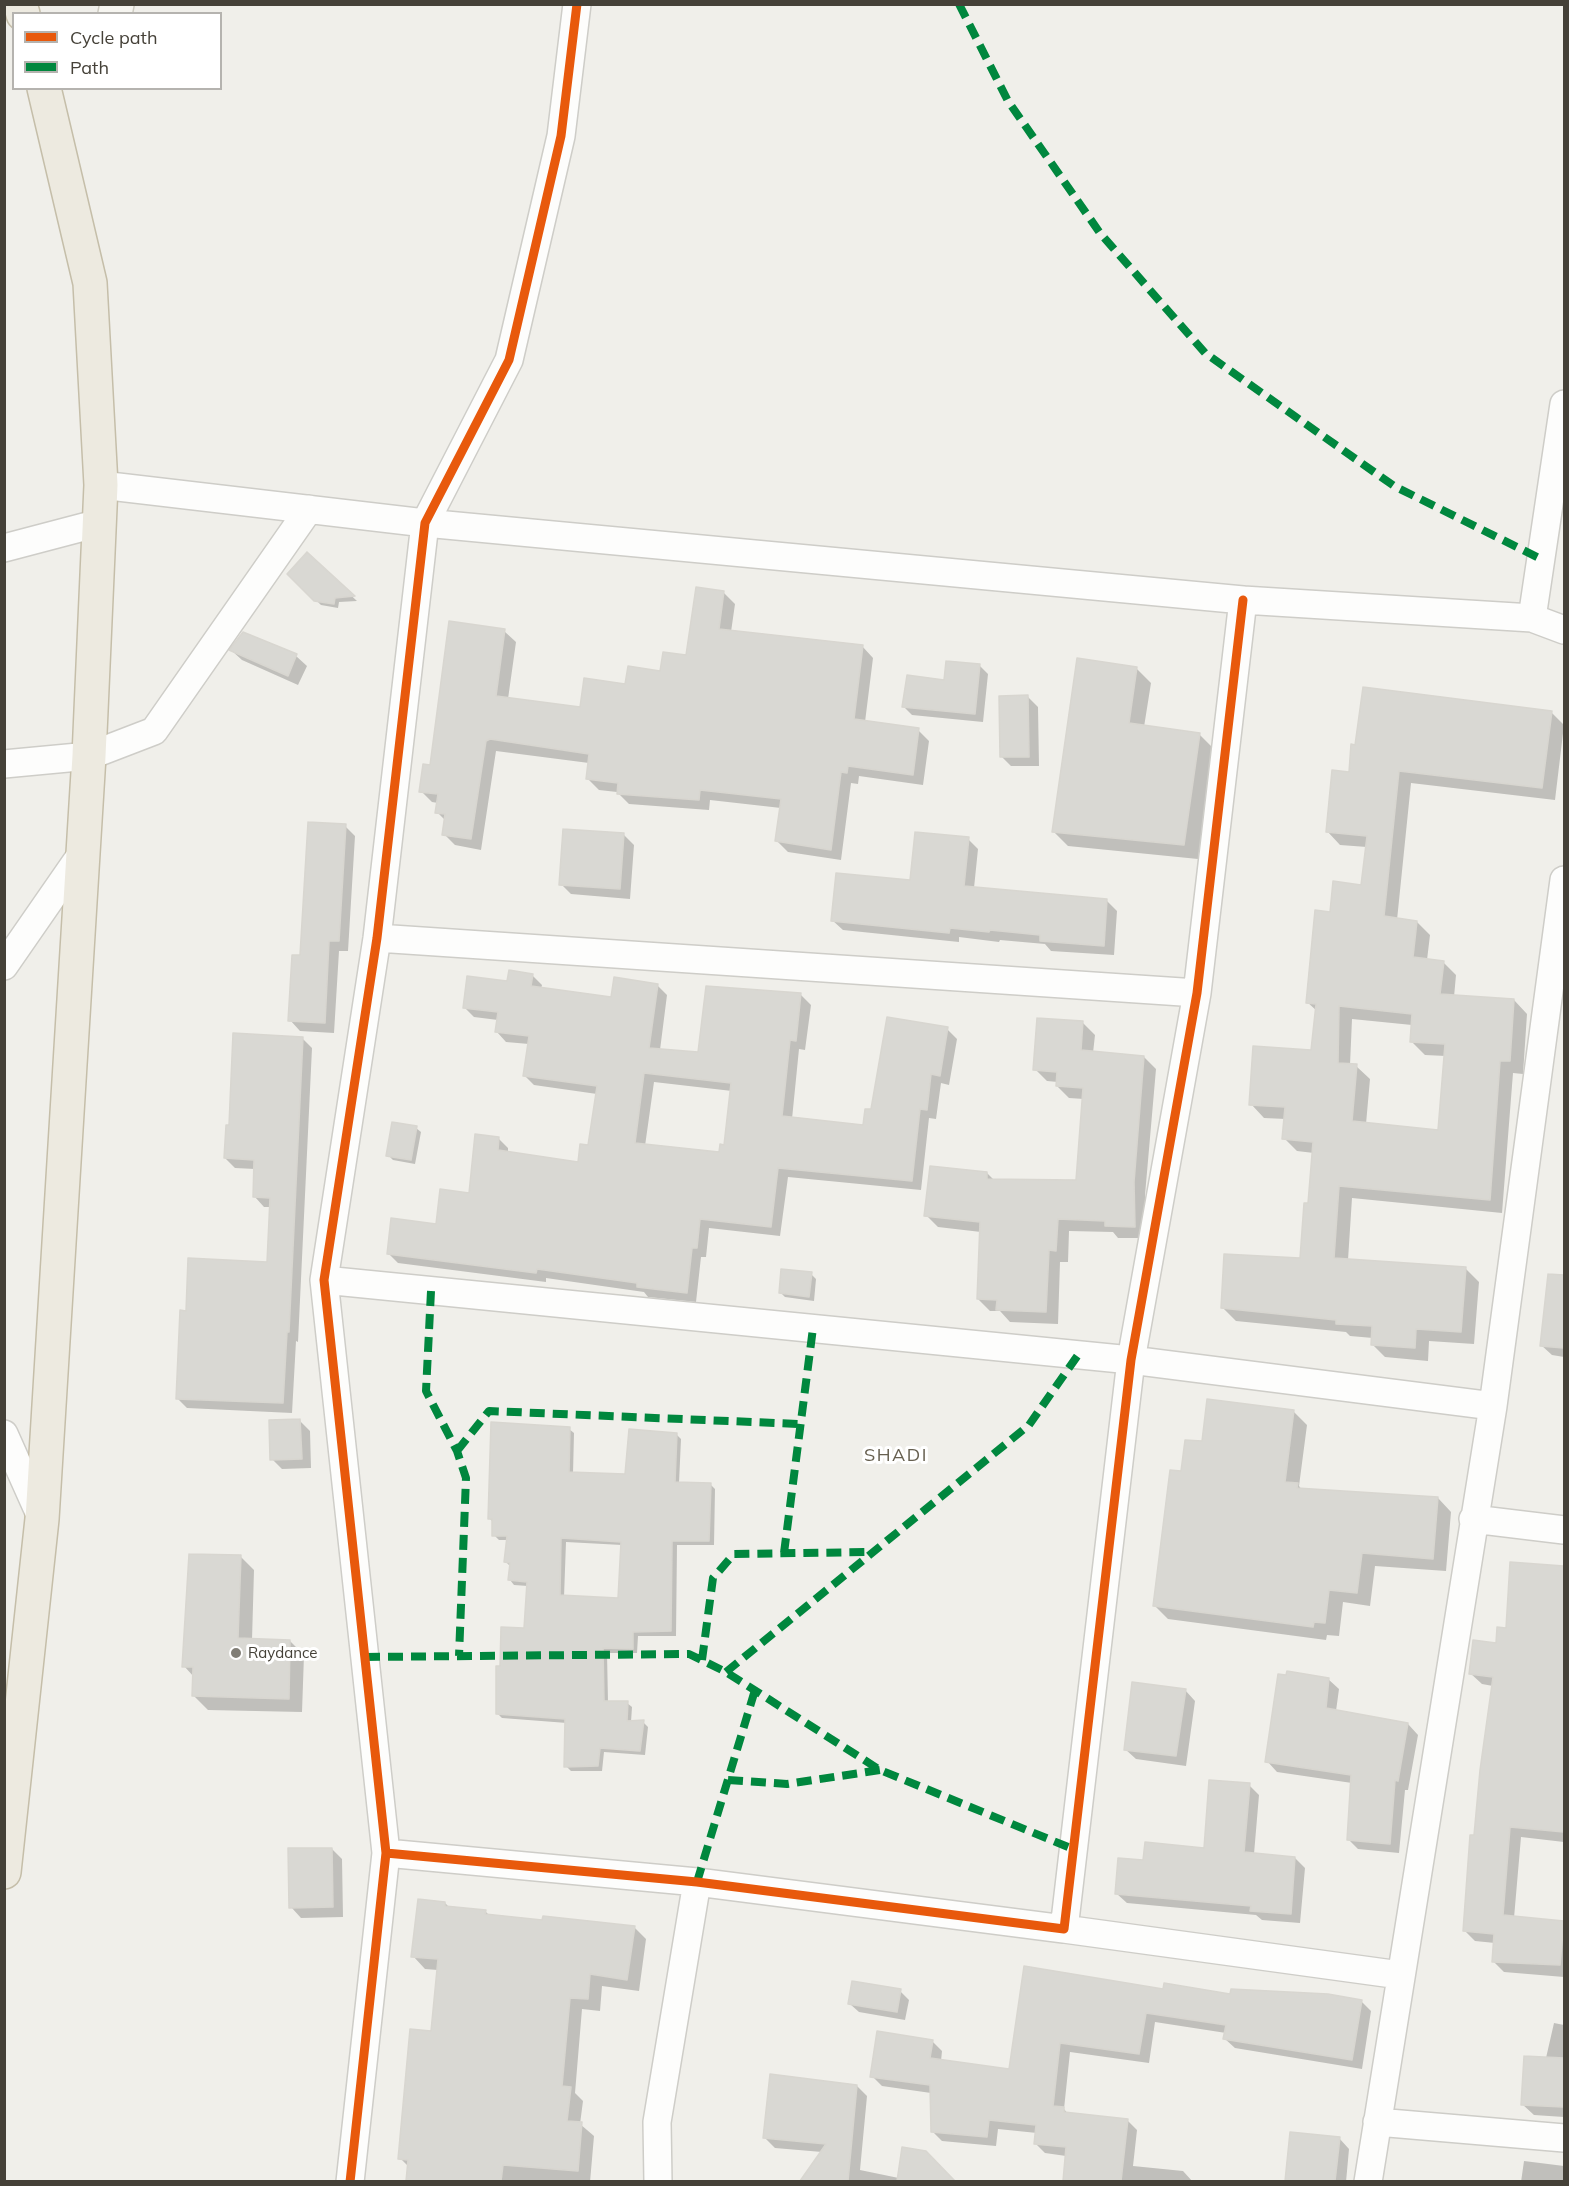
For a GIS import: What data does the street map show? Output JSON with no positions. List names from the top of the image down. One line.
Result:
{"districts":["SHADI"],"places":["Raydance"],"legend":["Cycle path","Path"]}
